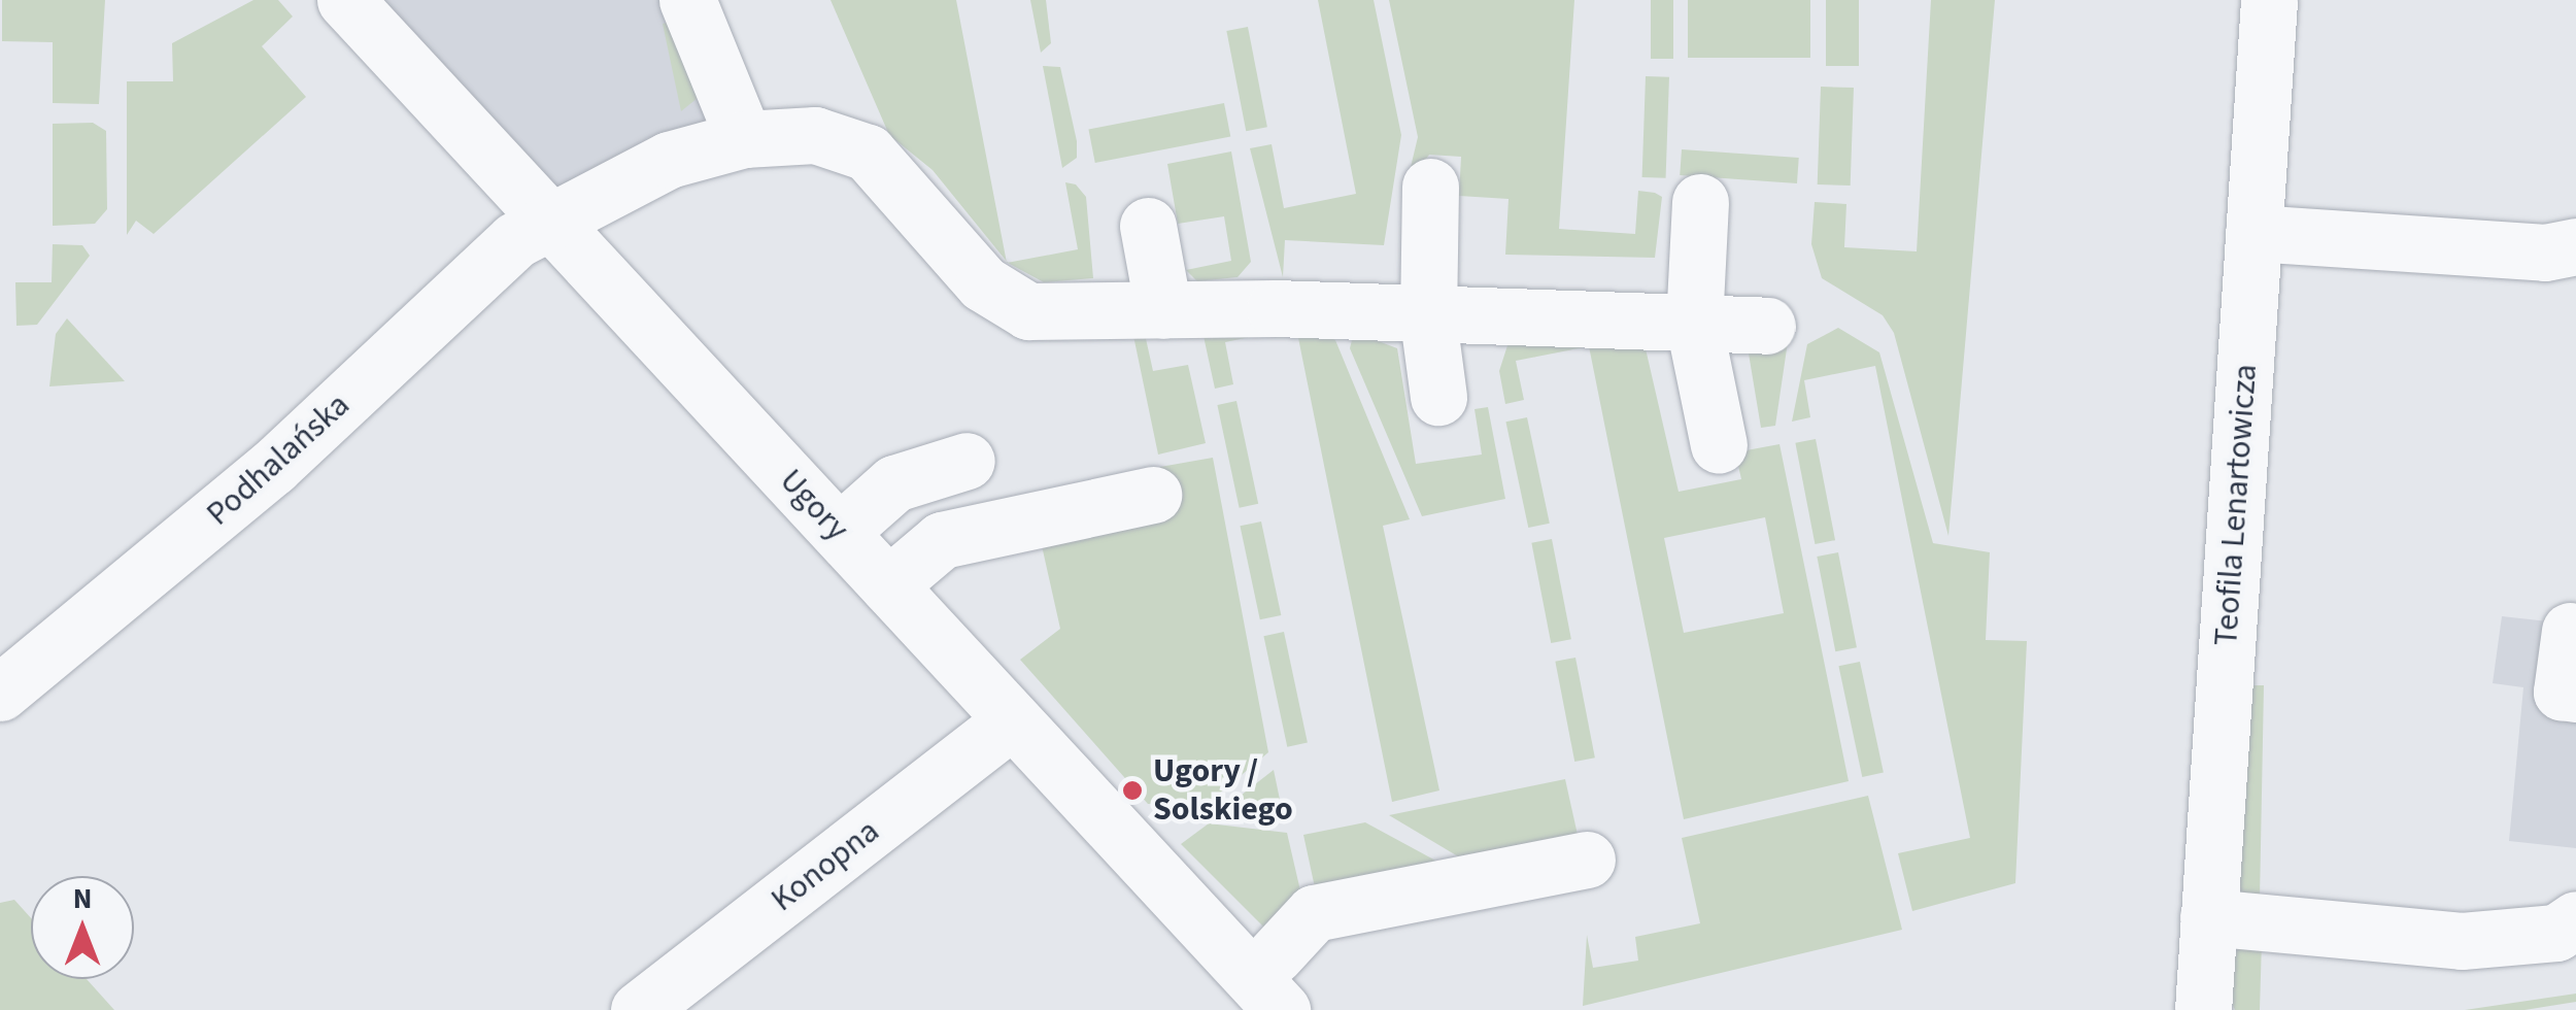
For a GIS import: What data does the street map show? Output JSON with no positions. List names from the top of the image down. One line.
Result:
{"streets":{"street":["Podhalańska","Ugory","Teofila Lenartowicza","Konopna"]},"crossings":[["Podhalańska","Ugory"],["Ugory","Konopna"]],"places":["Ugory / Solskiego"],"north":"top"}
